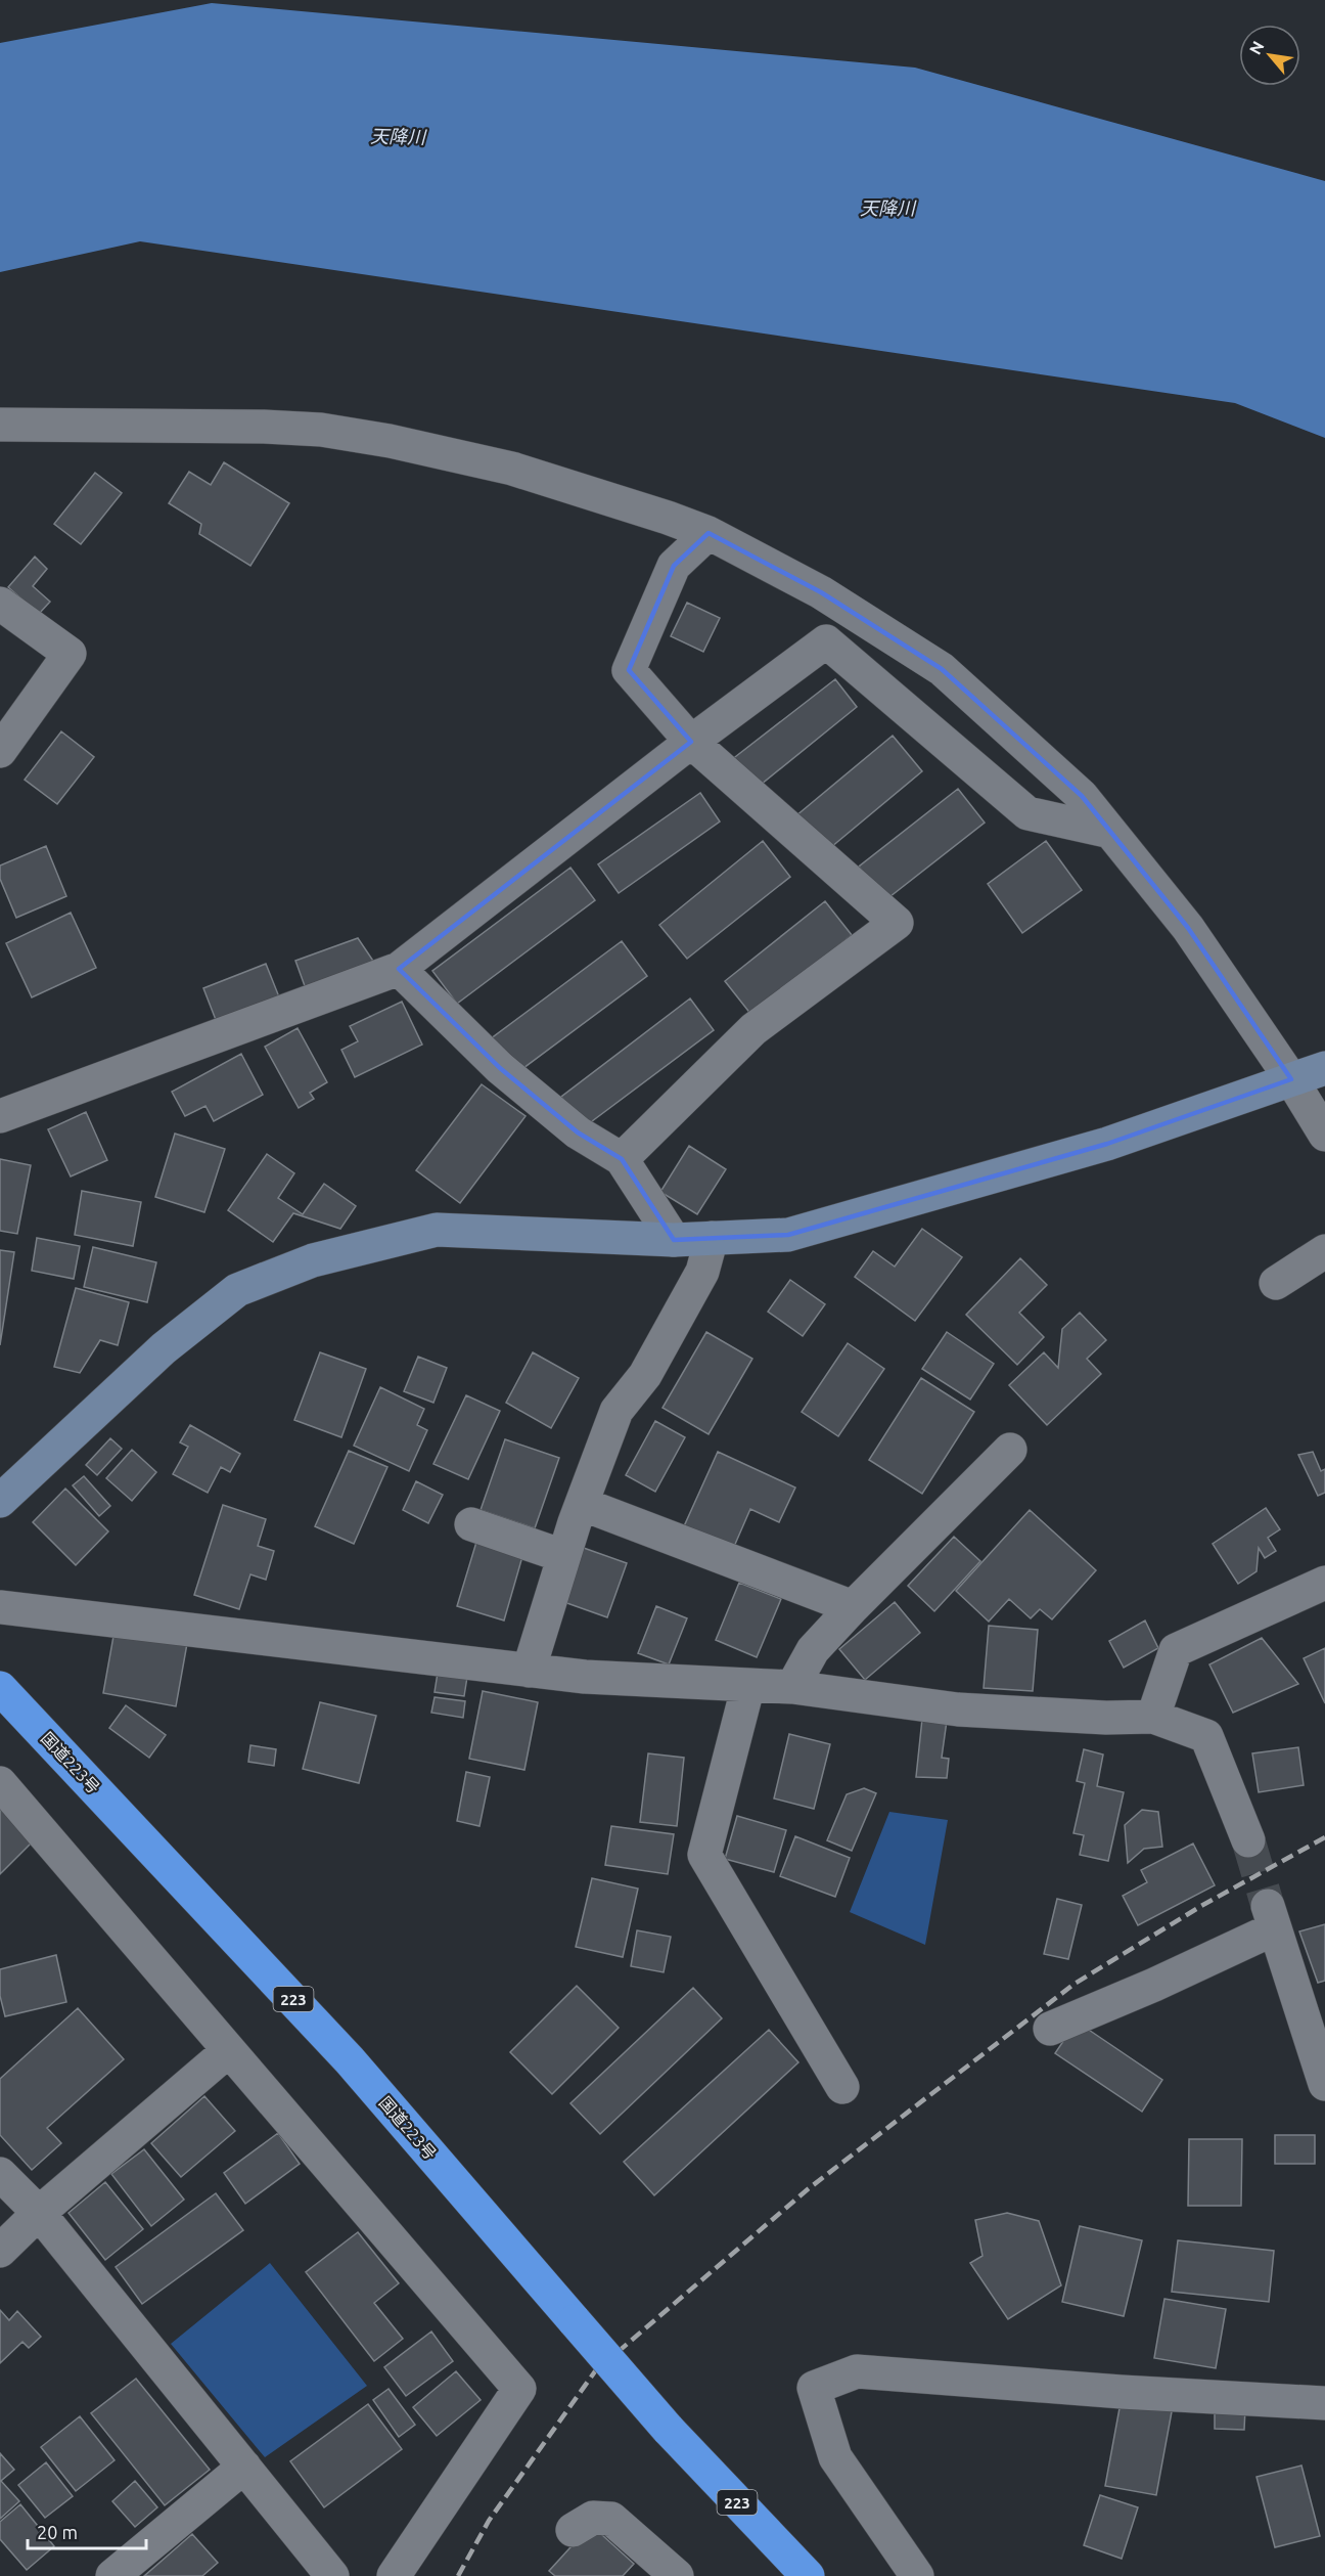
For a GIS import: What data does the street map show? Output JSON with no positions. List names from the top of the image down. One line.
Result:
{"streets":{"highway":["国道223号","223"]},"water":["天降川"],"scale_bar":"20 m","north":"top left"}
